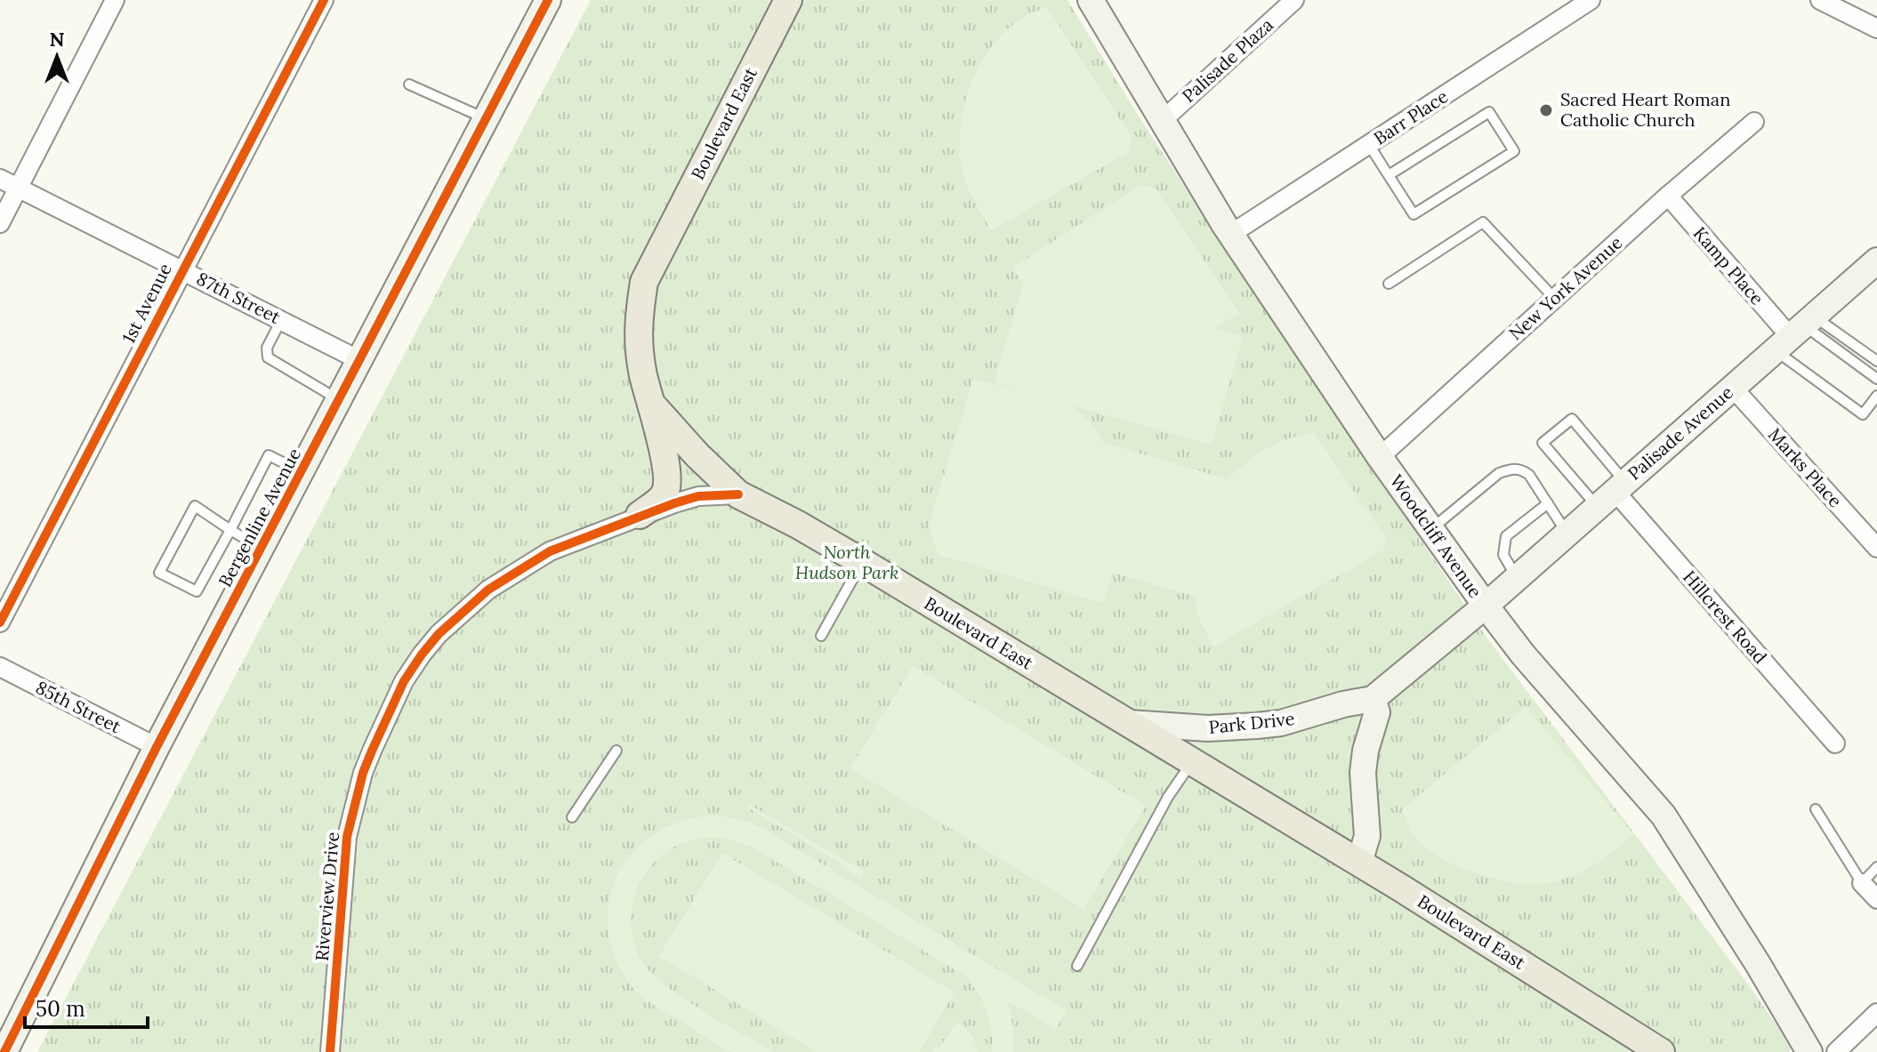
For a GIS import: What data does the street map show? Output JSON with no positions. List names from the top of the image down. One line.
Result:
{"streets":{"main road":["Boulevard East","Palisade Avenue","Bergenline Avenue","Woodcliff Avenue","Park Drive"],"street":["Palisade Plaza","Barr Place","Kamp Place","New York Avenue","87th Street","1st Avenue","Marks Place","Hillcrest Road","85th Street","Riverview Drive"]},"crossings":[["Palisade Plaza","Woodcliff Avenue"],["Barr Place","Woodcliff Avenue"],["Boulevard East","Park Drive"],["Boulevard East","Riverview Drive"],["Kamp Place","New York Avenue"],["Kamp Place","Palisade Avenue"],["New York Avenue","Woodcliff Avenue"],["87th Street","1st Avenue"],["87th Street","Bergenline Avenue"],["Palisade Avenue","Marks Place"],["Palisade Avenue","Woodcliff Avenue"],["Palisade Avenue","Hillcrest Road"],["Palisade Avenue","Park Drive"],["Bergenline Avenue","85th Street"],["Woodcliff Avenue","Park Drive"]],"parks":["North Hudson Park"],"places":["Sacred Heart Roman Catholic Church"],"scale_bar":"50 m","north":"top"}
